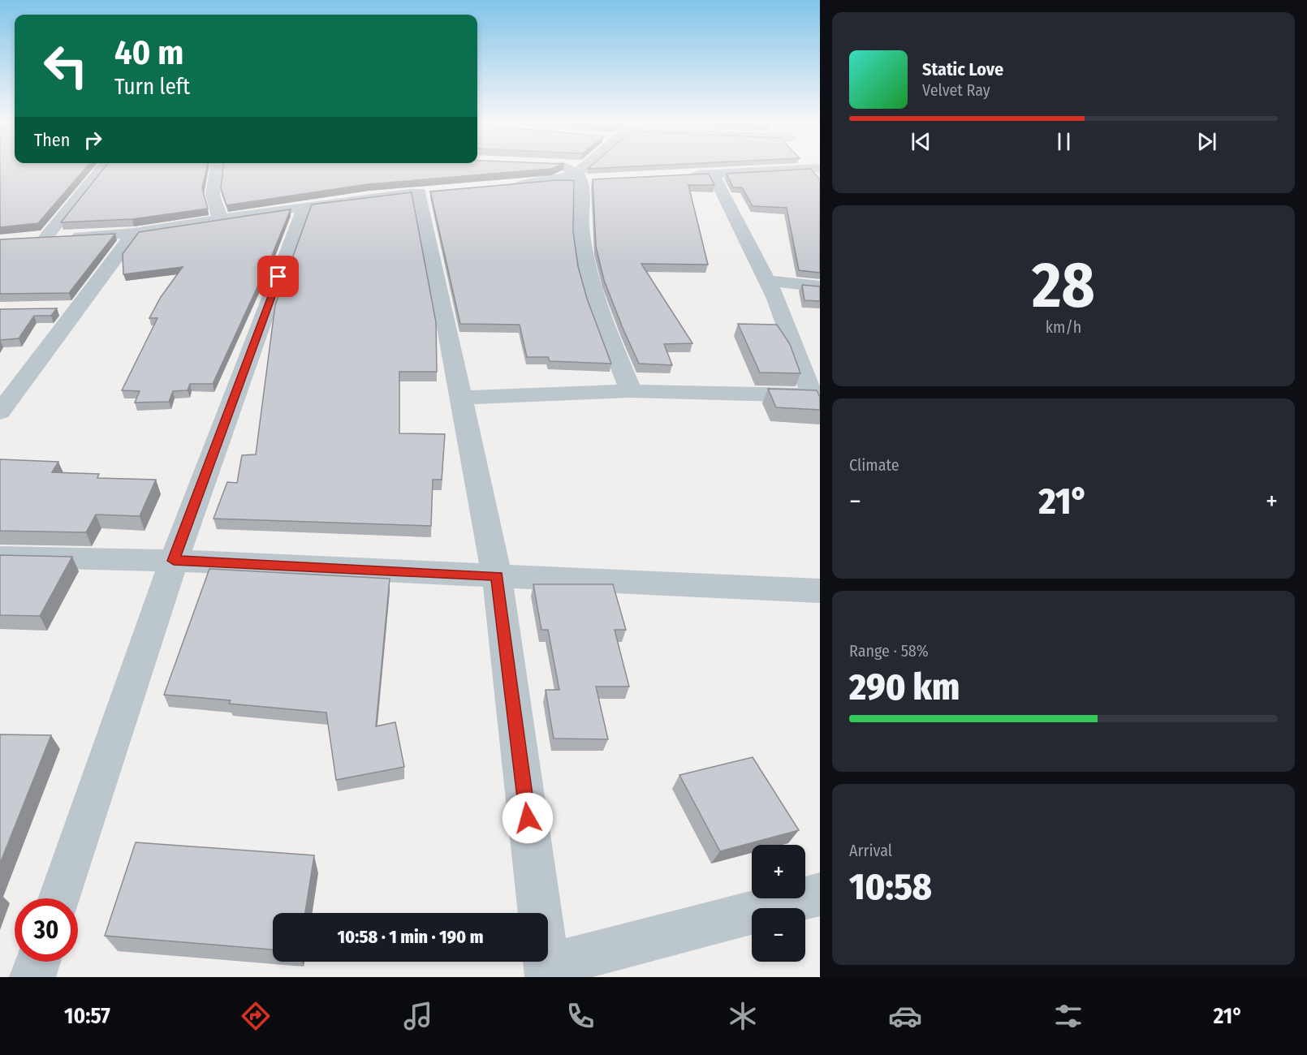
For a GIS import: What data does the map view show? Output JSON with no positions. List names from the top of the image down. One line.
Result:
{"page":{"turn":["40 m","Turn left"],"song":["Static Love","Velvet Ray"],"then":"Then","tile":[["28","km/h"],"Climate",["Range · 58%","290 km"],["Arrival","10:58"]],"heat":["−","21°","+"],"map_buttons":["+","−"],"limit":"30","trip":"10:58 · 1 min · 190 m","tabs":["10:57","21°"]}}
